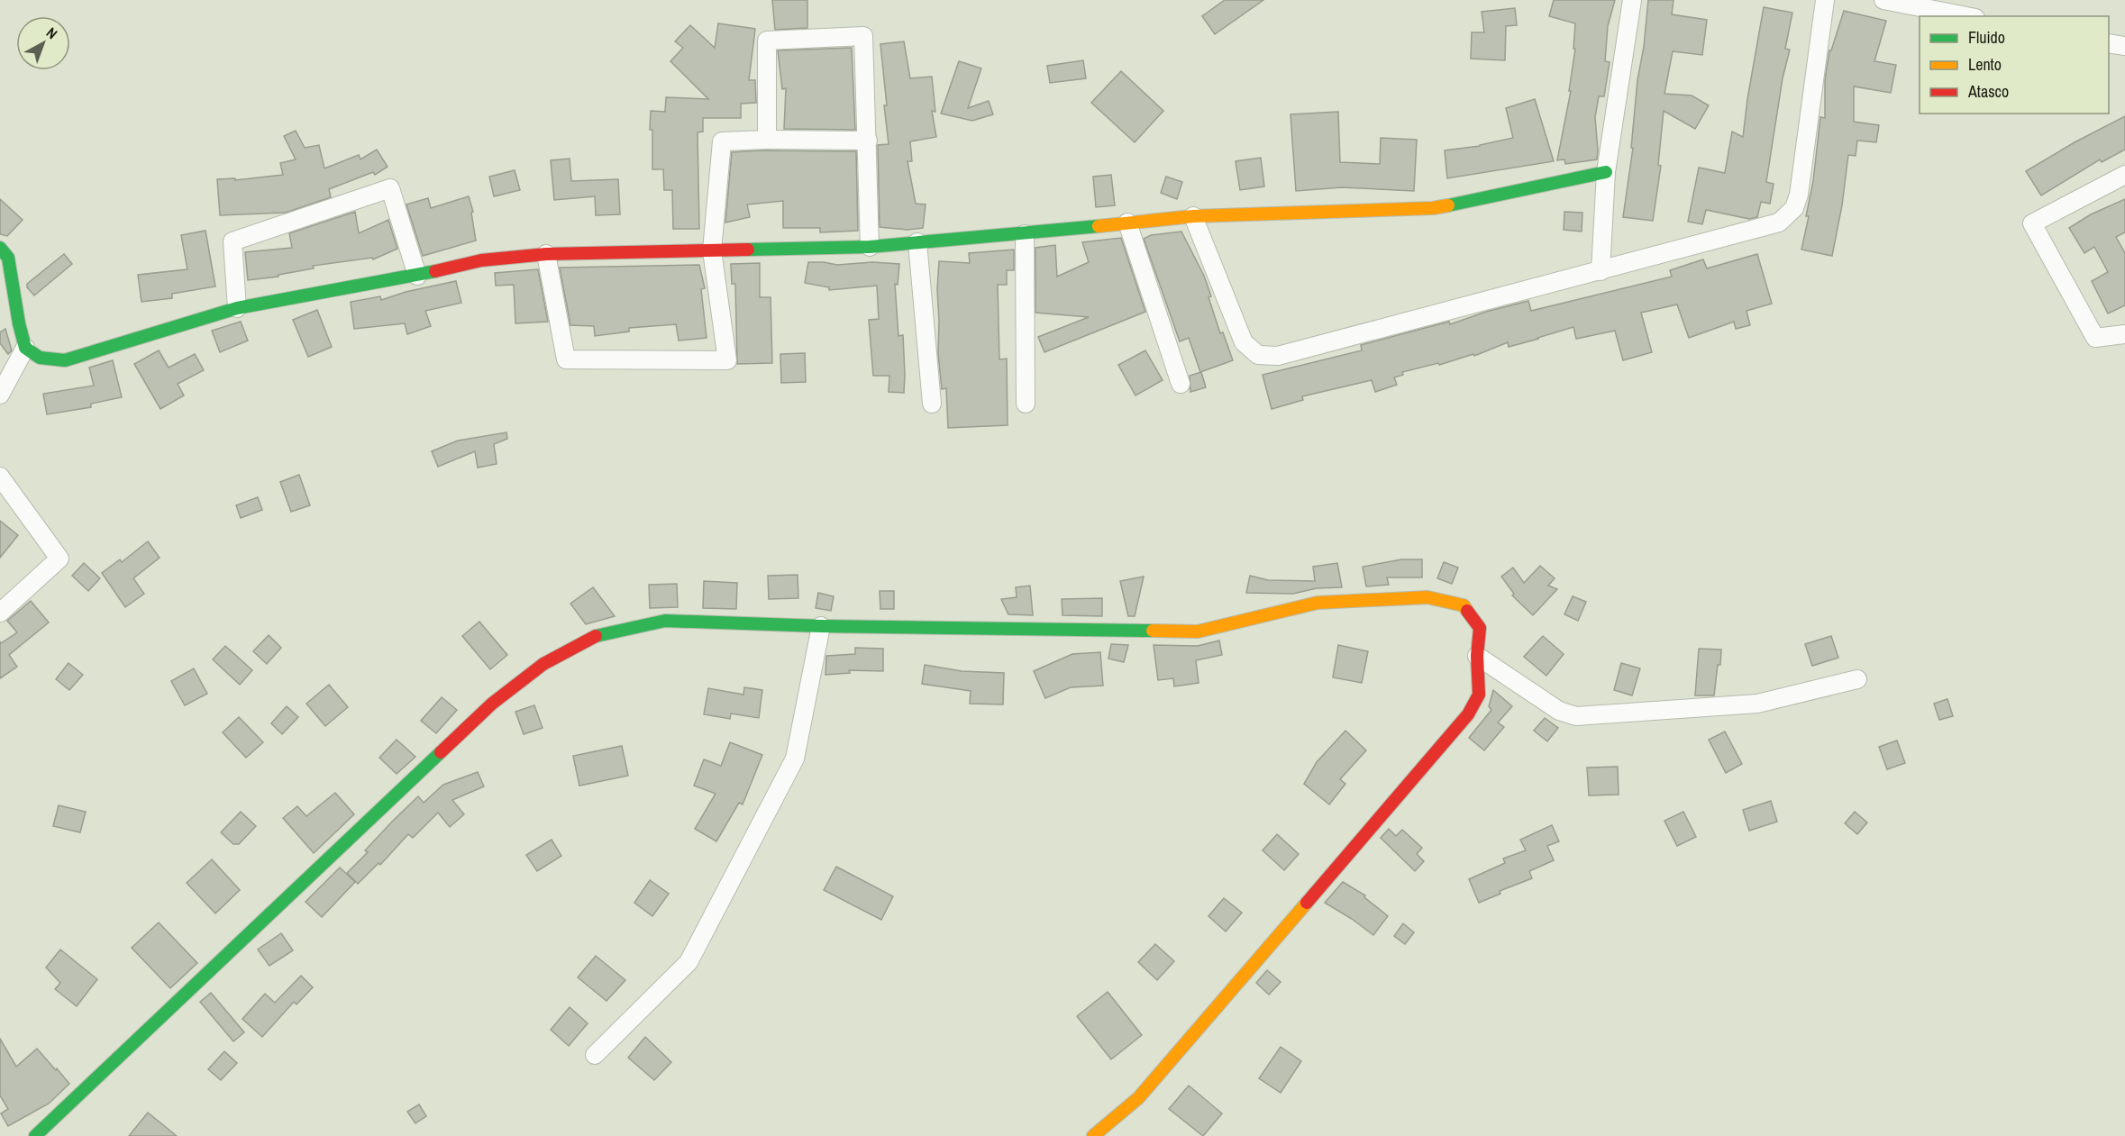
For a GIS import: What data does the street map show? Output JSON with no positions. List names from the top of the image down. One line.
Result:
{"legend":["Fluido","Lento","Atasco"],"north":"top right"}
